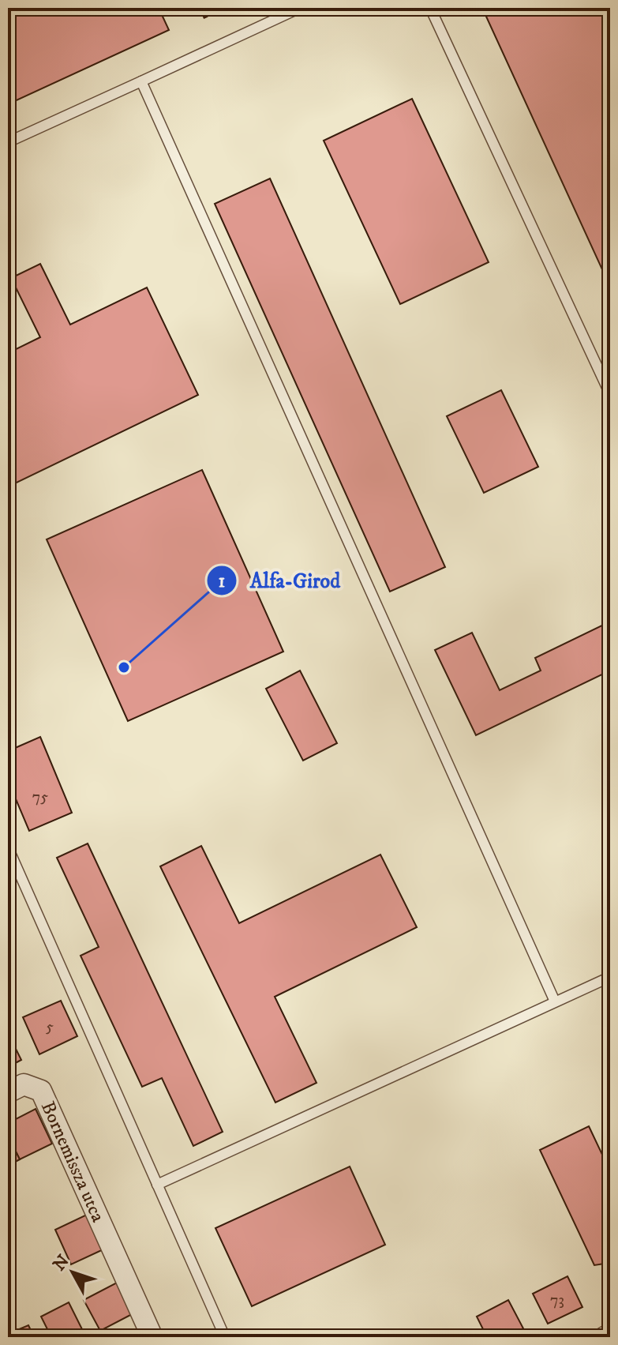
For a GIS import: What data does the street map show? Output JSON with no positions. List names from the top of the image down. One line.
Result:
{"streets":{"street":["Bornemissza utca"]},"places":["Alfa-Girod"],"house_numbers":["75","5","73"],"north":"top left"}
